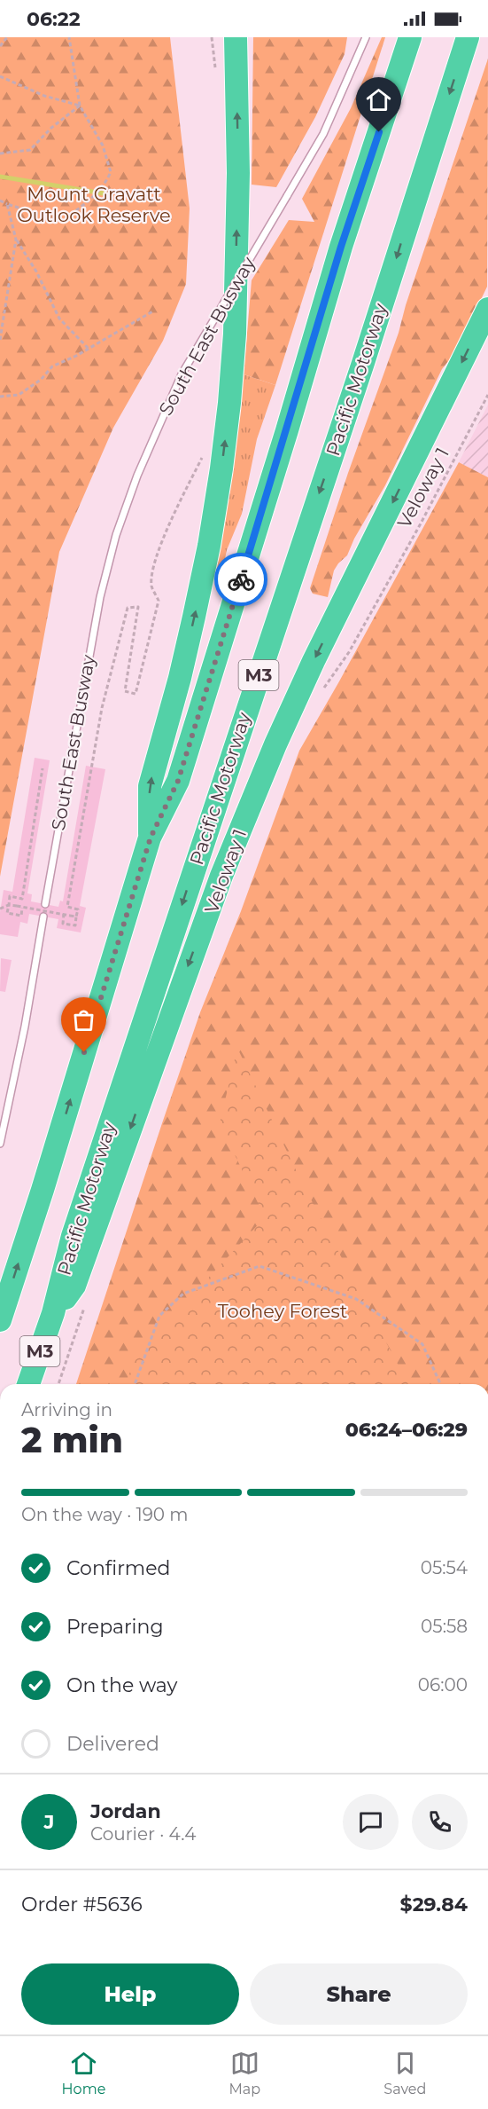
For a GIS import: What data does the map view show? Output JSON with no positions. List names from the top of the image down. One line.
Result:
{"streets":{"highway":["Pacific Motorway","M3"],"lane":["South East Busway"],"path":["Veloway 1"]},"parks":["Mount Gravatt Outlook Reserve","Toohey Forest"],"page":{"status":"06:22","heading":["2 min","Arriving in","06:24–06:29"],"panel":["Jordan","Courier · 4.4","Order #5636","$29.84"],"bar":"On the way · 190 m","list":[["Confirmed","05:54"],["Preparing","05:58"],["On the way","06:00"],"Delivered"],"round":"J","buttons":["Help","Share"],"tabs":["Home","Map","Saved"]}}
